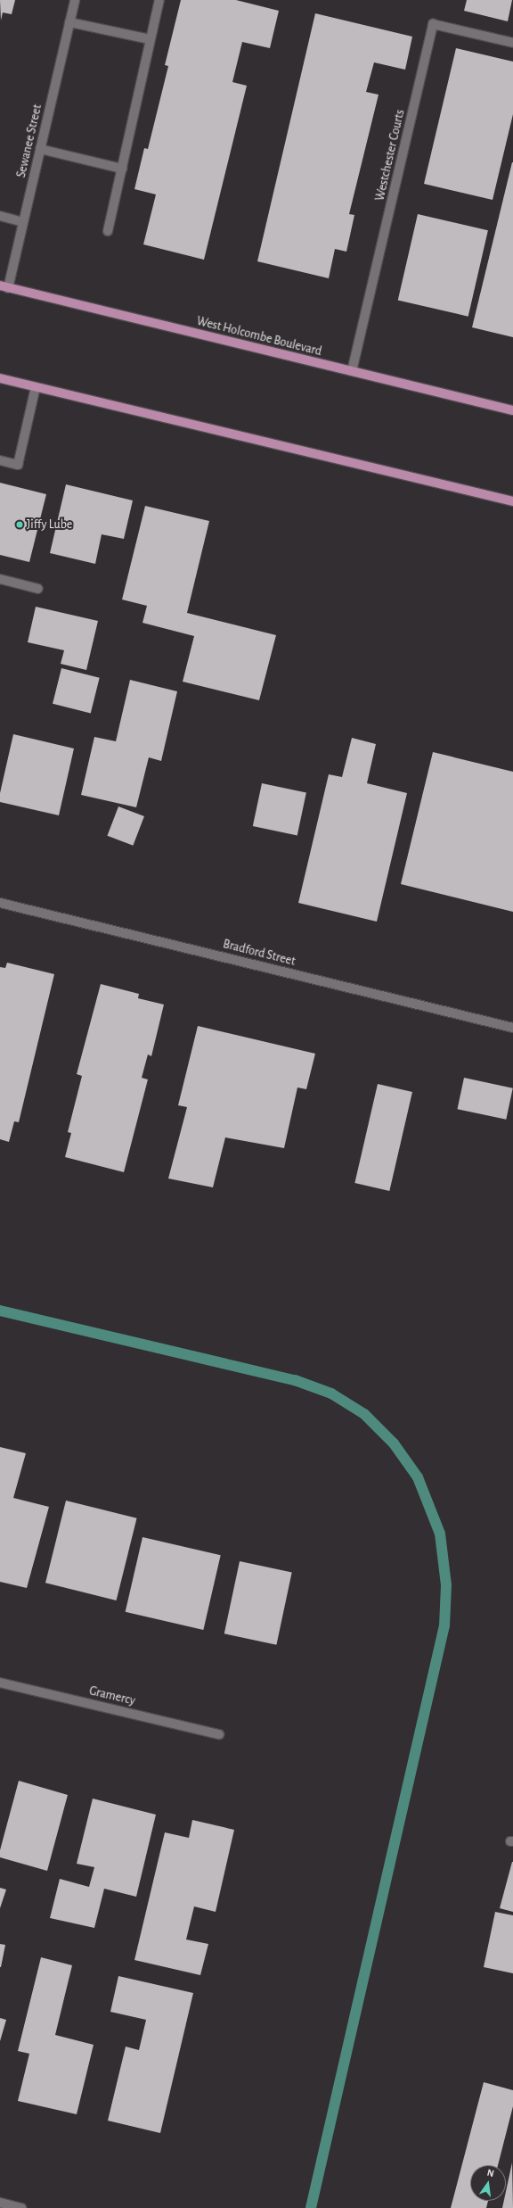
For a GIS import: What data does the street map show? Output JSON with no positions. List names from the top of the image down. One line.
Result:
{"streets":{"main road":["West Holcombe Boulevard"],"street":["Sewanee Street","Westchester Courts","Bradford Street","Gramercy"]},"crossings":[["Sewanee Street","West Holcombe Boulevard"],["Westchester Courts","West Holcombe Boulevard"]],"places":["Jiffy Lube"],"north":"top"}
